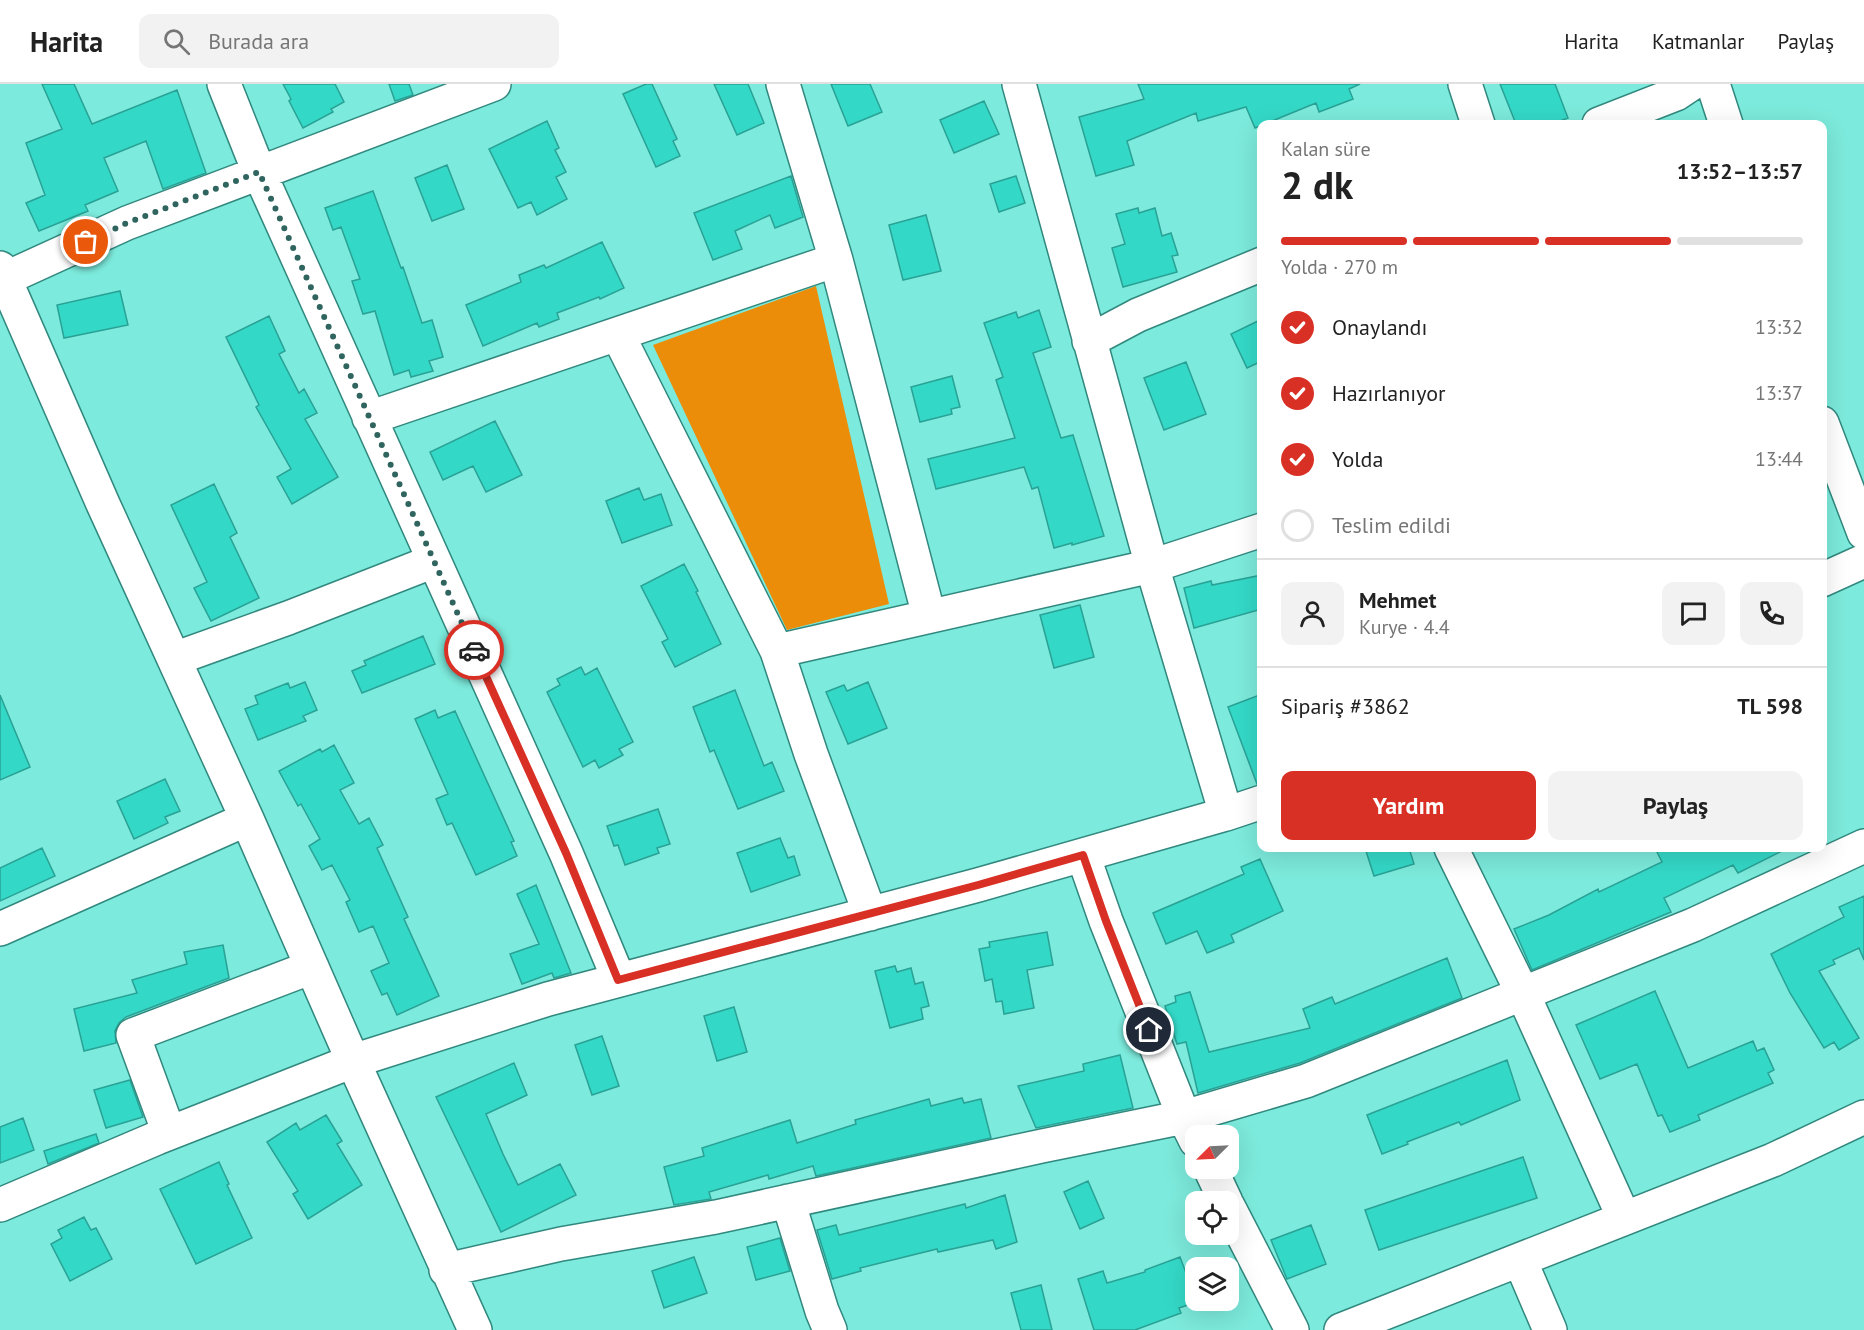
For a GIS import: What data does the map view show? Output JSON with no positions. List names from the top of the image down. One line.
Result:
{"north":"bottom left","page":{"header":"Harita","search":"Burada ara","nav":["Harita","Katmanlar","Paylaş"],"heading":["2 dk","Kalan süre","13:52–13:57"],"panel":["Mehmet","Kurye · 4.4","Sipariş #3862","TL 598"],"bar":"Yolda · 270 m","list":[["Onaylandı","13:32"],["Hazırlanıyor","13:37"],["Yolda","13:44"],"Teslim edildi"],"buttons":["Yardım","Paylaş"]}}
